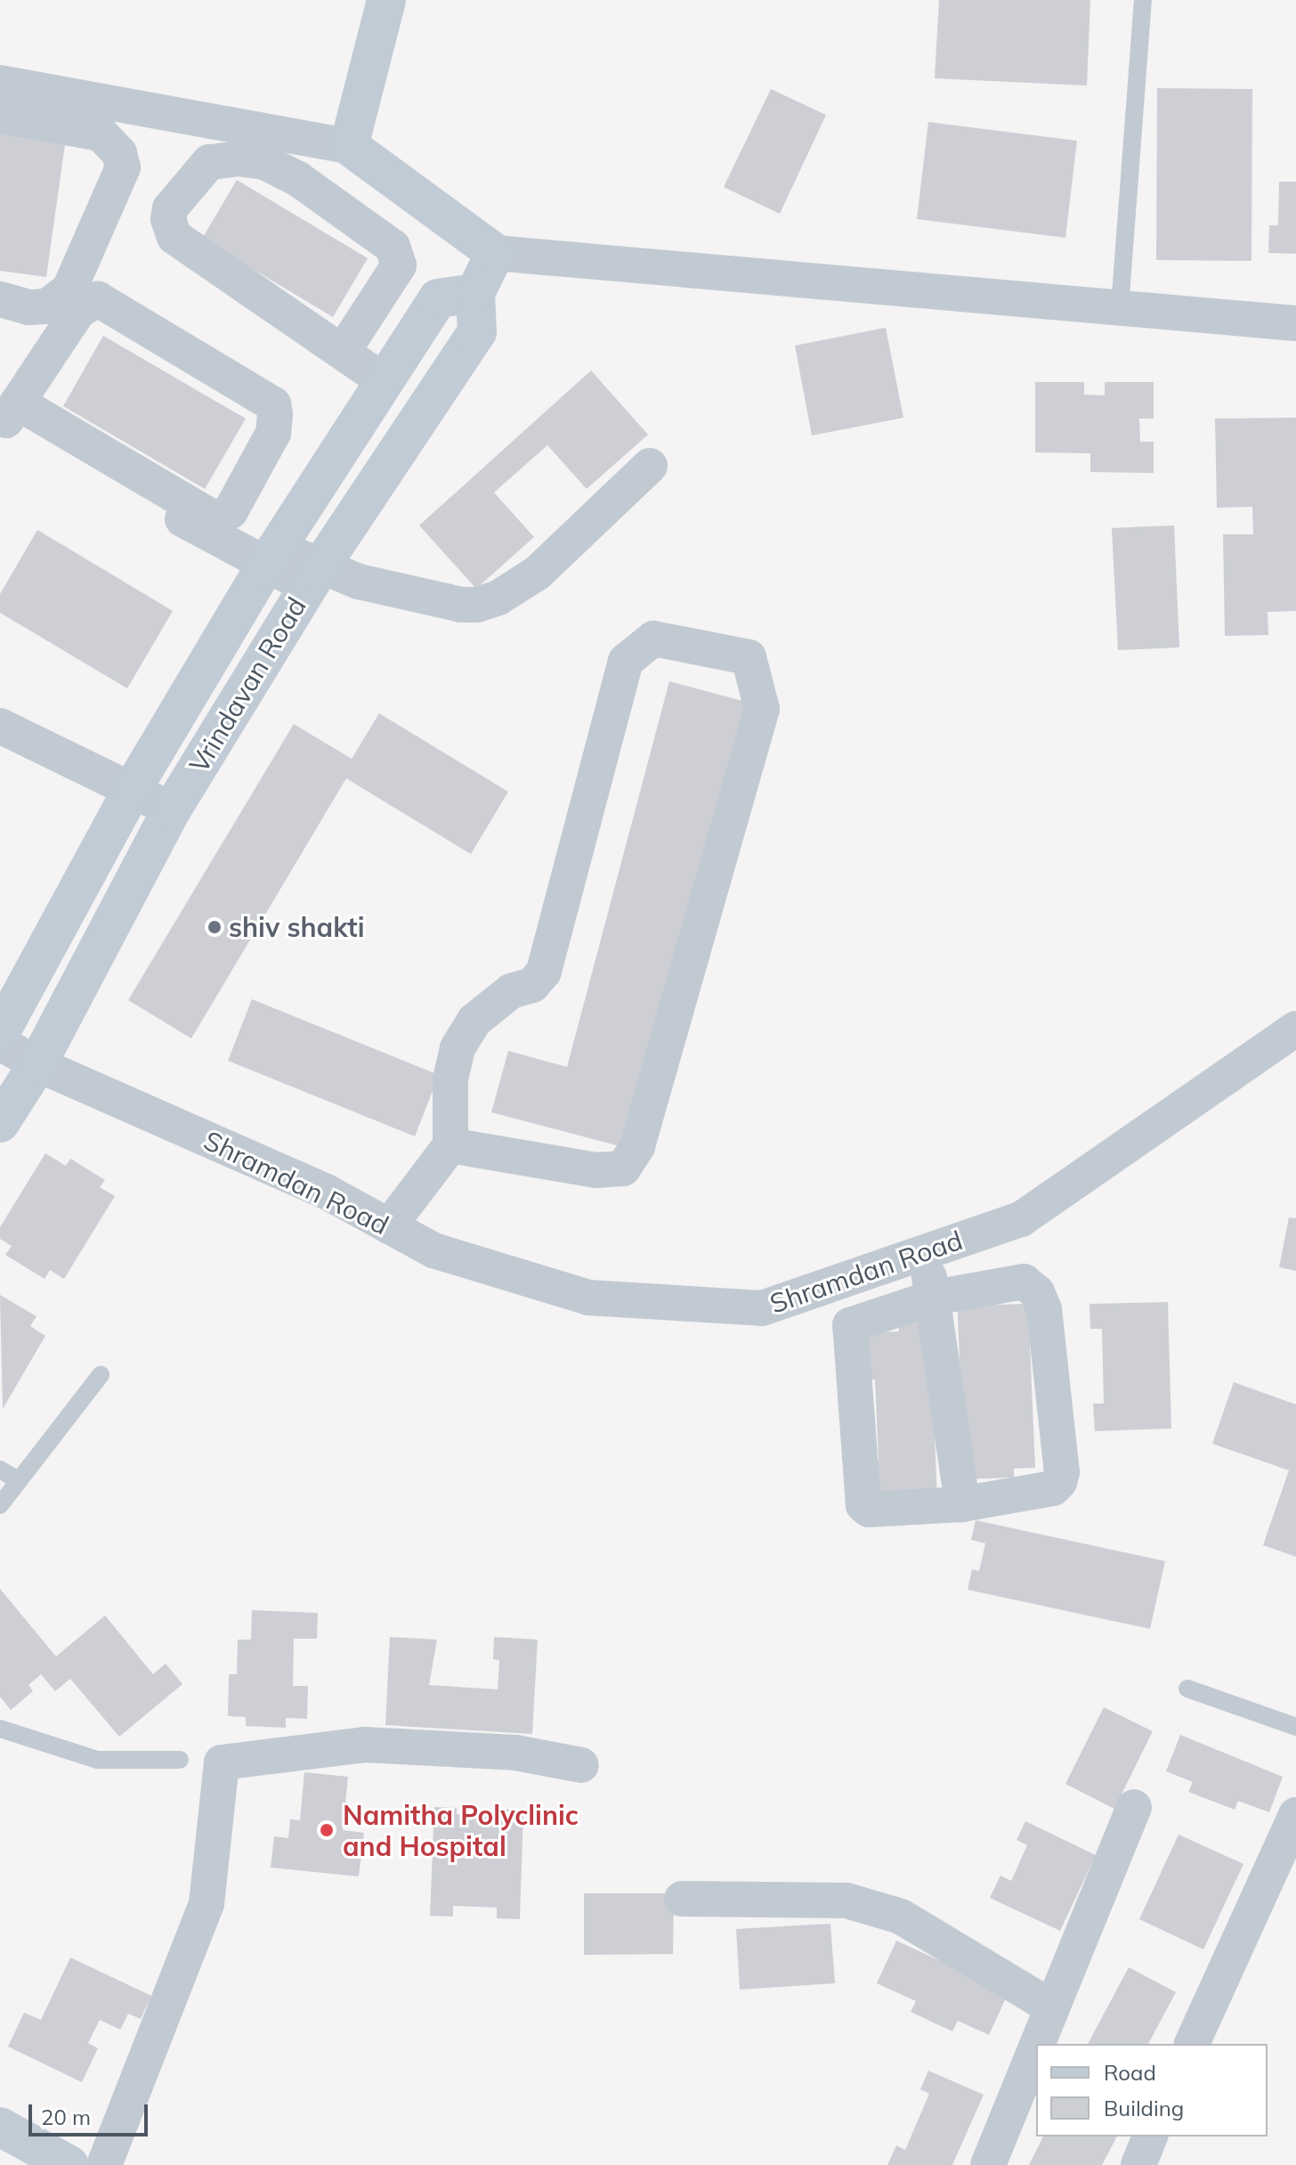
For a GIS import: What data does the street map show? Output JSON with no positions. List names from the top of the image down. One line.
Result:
{"streets":{"street":["Vrindavan Road","Shramdan Road"]},"crossings":[["Vrindavan Road","Shramdan Road"]],"places":["shiv shakti","Namitha Polyclinic and Hospital"],"legend":["Road","Building"],"scale_bar":"20 m"}
